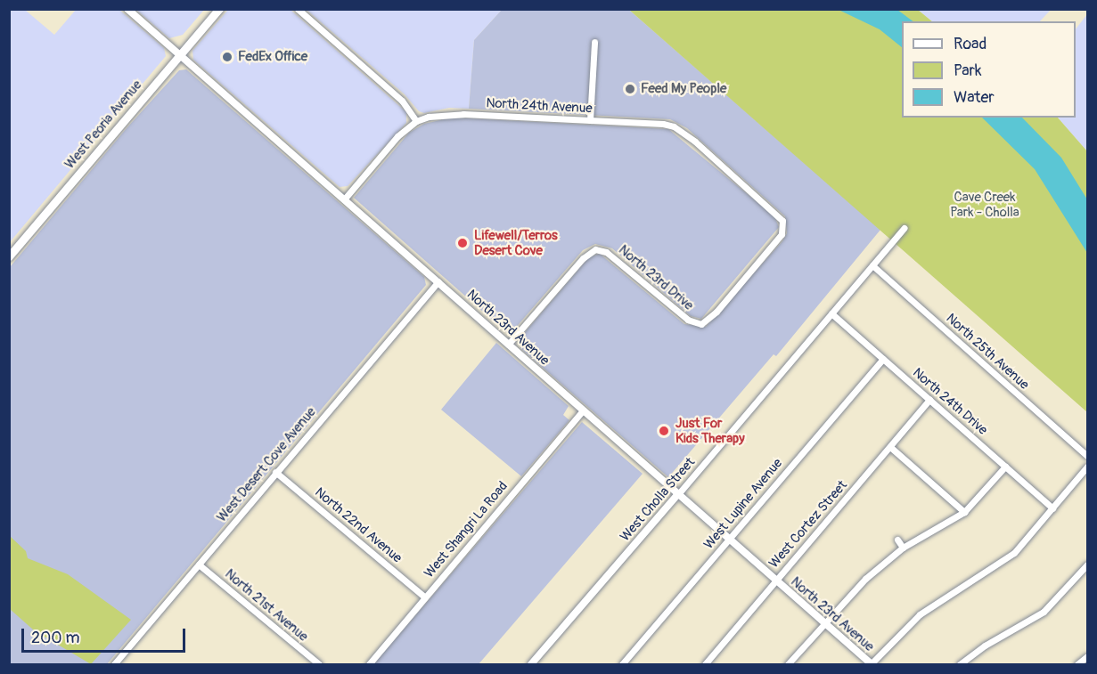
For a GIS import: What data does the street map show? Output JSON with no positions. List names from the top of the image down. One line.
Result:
{"streets":{"main road":["West Peoria Avenue"],"street":["North 24th Avenue","North 23rd Drive","North 23rd Avenue","North 25th Avenue","North 24th Drive","West Desert Cove Avenue","West Cholla Street","West Lupine Avenue","West Cortez Street","North 22nd Avenue","West Shangri La Road","North 21st Avenue"]},"crossings":[["North 24th Avenue","North 23rd Drive"],["West Peoria Avenue","North 23rd Avenue"],["North 23rd Drive","North 23rd Avenue"],["North 23rd Avenue","West Desert Cove Avenue"],["North 23rd Avenue","West Cholla Street"],["North 23rd Avenue","West Lupine Avenue"],["North 23rd Avenue","West Cortez Street"],["North 23rd Avenue","West Shangri La Road"],["North 25th Avenue","West Cholla Street"],["North 24th Drive","West Cholla Street"],["North 24th Drive","West Lupine Avenue"],["North 24th Drive","West Cortez Street"],["West Desert Cove Avenue","North 22nd Avenue"],["West Desert Cove Avenue","North 21st Avenue"],["North 22nd Avenue","West Shangri La Road"]],"parks":["Cave Creek Park - Cholla"],"places":["FedEx Office","Feed My People","Lifewell/Terros Desert Cove","Just For Kids Therapy"],"legend":["Road","Park","Water"],"scale_bar":"200 m"}
